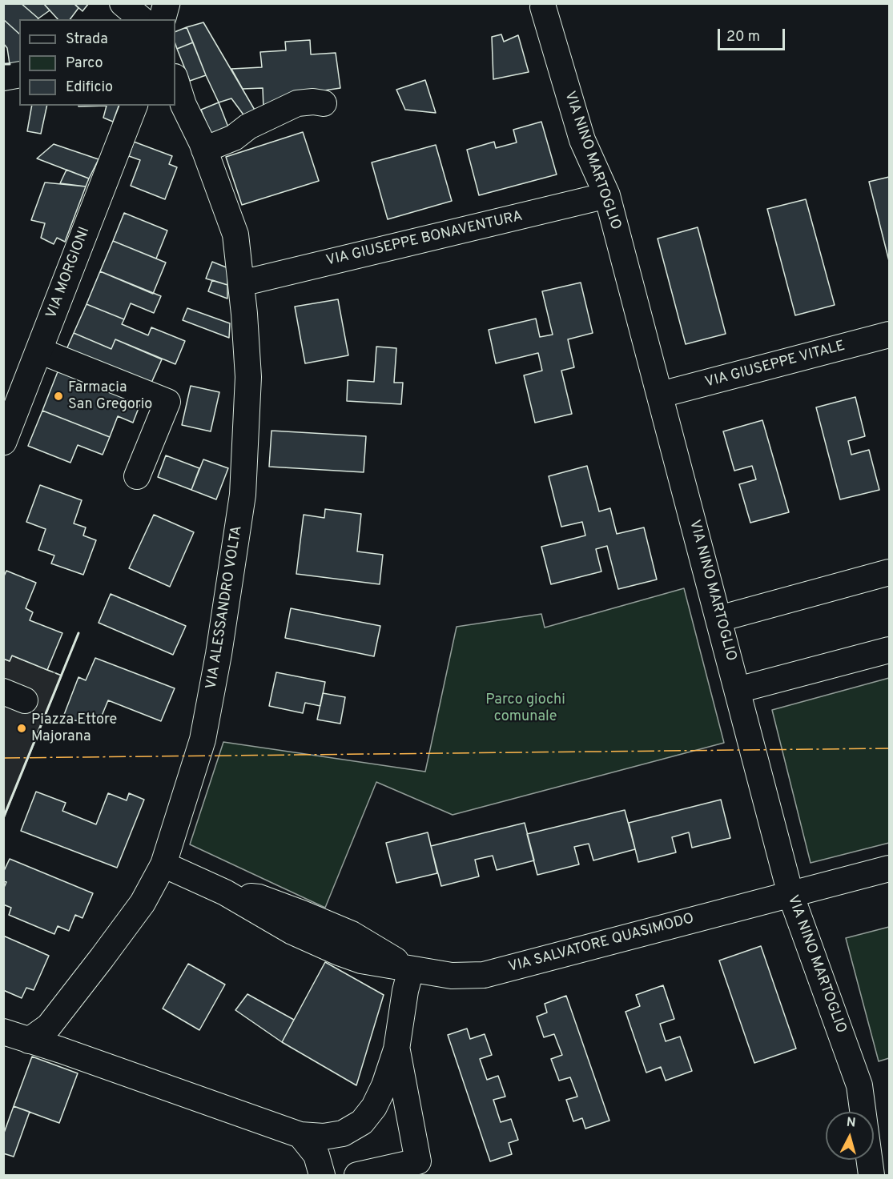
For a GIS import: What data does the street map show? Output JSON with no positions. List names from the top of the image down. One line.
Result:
{"streets":{"main road":["VIA MORGIONI"],"street":["VIA NINO MARTOGLIO","VIA GIUSEPPE BONAVENTURA","VIA GIUSEPPE VITALE","VIA ALESSANDRO VOLTA","VIA SALVATORE QUASIMODO"]},"crossings":[["VIA NINO MARTOGLIO","VIA GIUSEPPE BONAVENTURA"],["VIA NINO MARTOGLIO","VIA GIUSEPPE VITALE"],["VIA NINO MARTOGLIO","VIA SALVATORE QUASIMODO"],["VIA GIUSEPPE BONAVENTURA","VIA ALESSANDRO VOLTA"],["VIA ALESSANDRO VOLTA","VIA SALVATORE QUASIMODO"]],"parks":["Parco giochi comunale"],"places":["Farmacia San Gregorio","Piazza Ettore Majorana"],"legend":["Strada","Parco","Edificio"],"scale_bar":"20 m","north":"top"}
